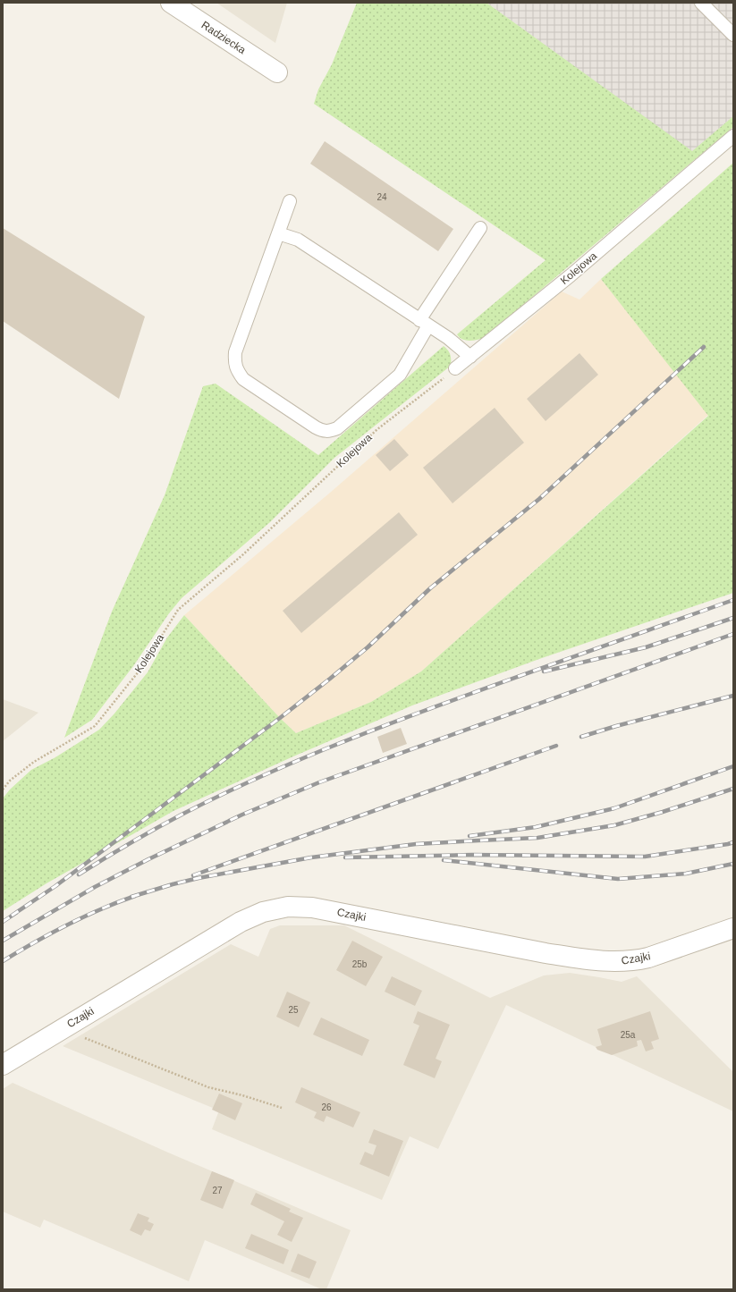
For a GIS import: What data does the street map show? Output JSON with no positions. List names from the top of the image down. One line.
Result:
{"streets":{"street":["Radziecka","Czajki"],"lane":["Kolejowa"]},"house_numbers":["24","25b","25","25a","26","27"]}
